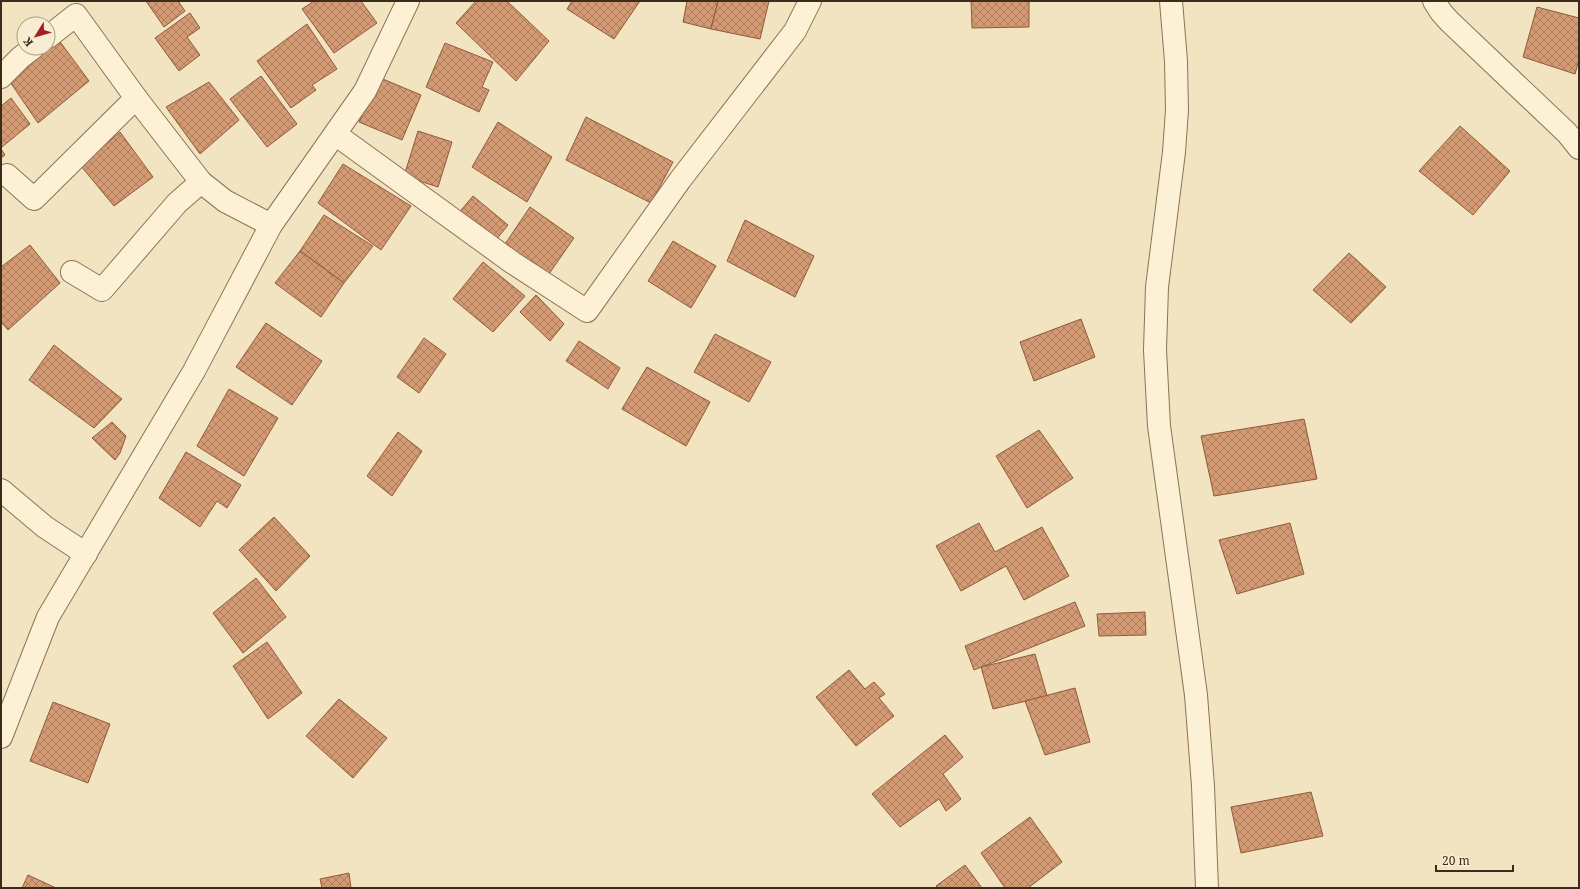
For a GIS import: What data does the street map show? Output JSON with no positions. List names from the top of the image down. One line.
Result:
{"scale_bar":"20 m","north":"bottom left"}
